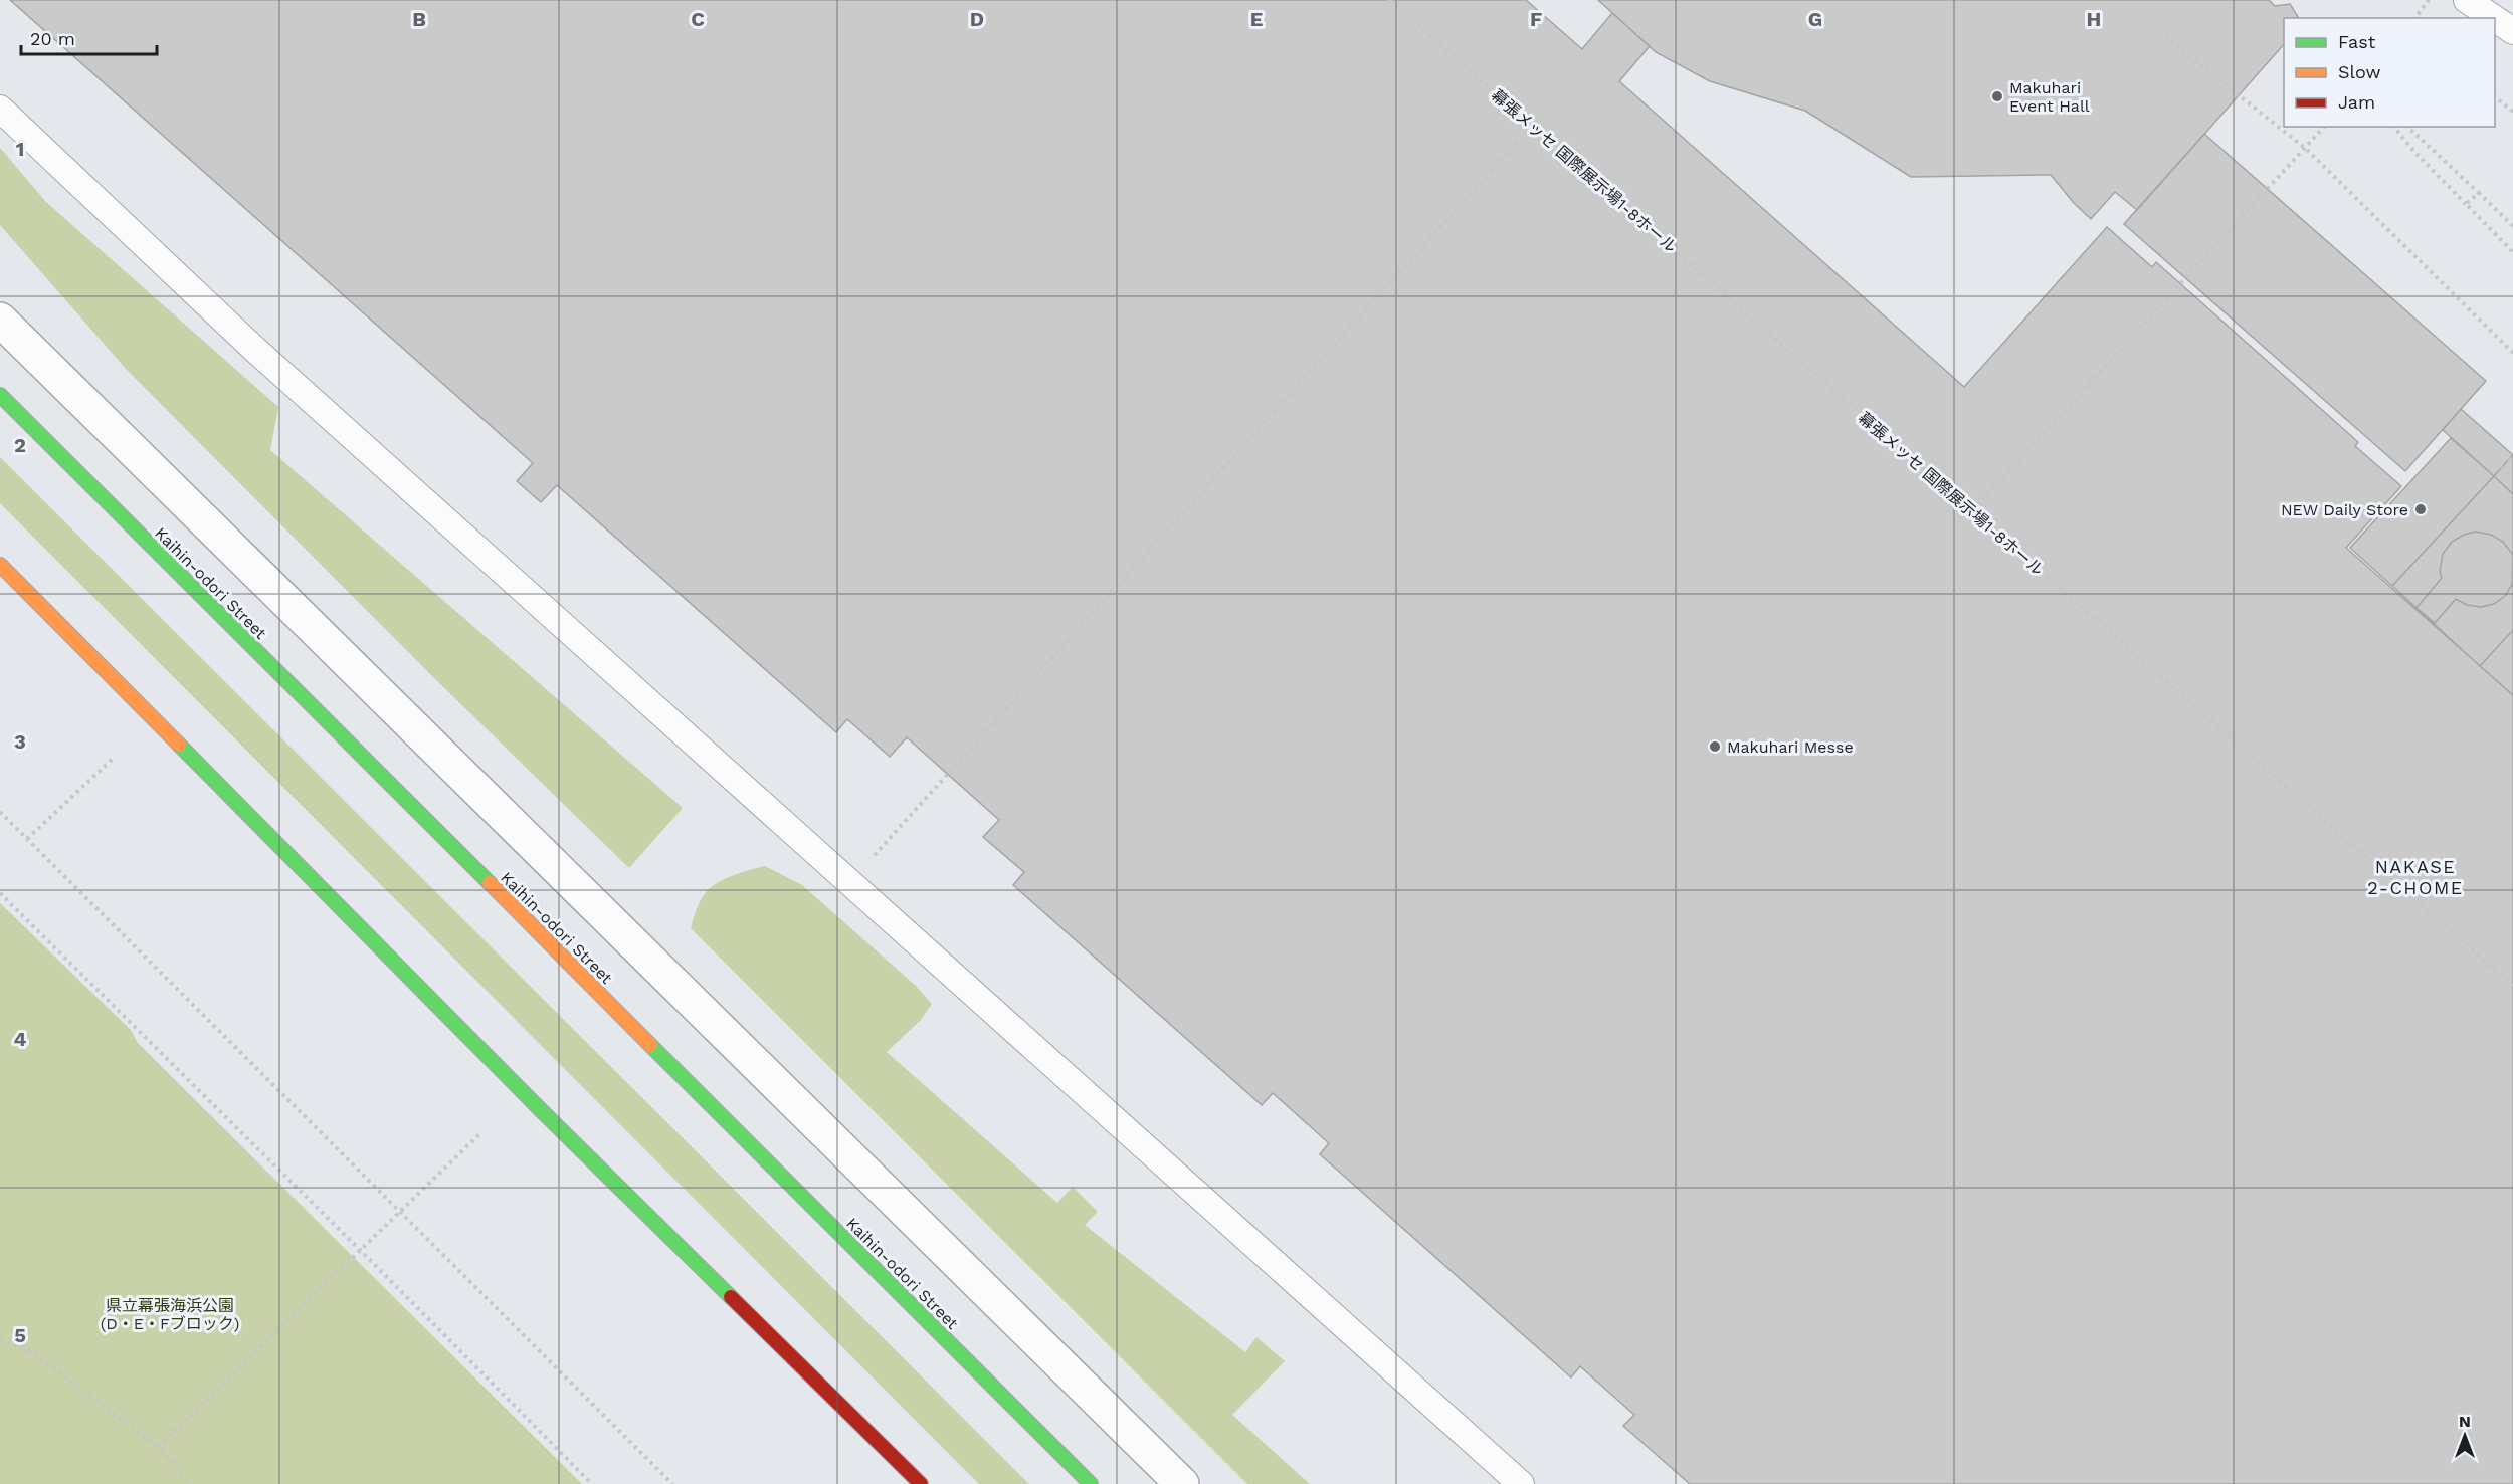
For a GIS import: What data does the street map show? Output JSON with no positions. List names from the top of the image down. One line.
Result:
{"streets":{"street":["Kaihin-odori Street"],"path":["幕張メッセ 国際展示場1-8ホール"]},"districts":["NAKASE 2-CHOME"],"parks":["県立幕張海浜公園 (D・E・Fブロック)"],"places":["Makuhari Event Hall","NEW Daily Store","Makuhari Messe"],"legend":["Fast","Slow","Jam"],"scale_bar":"20 m","north":"top","grid":{"columns":["B","C","D","E","F","G","H"],"rows":["1","2","3","4","5"]}}
